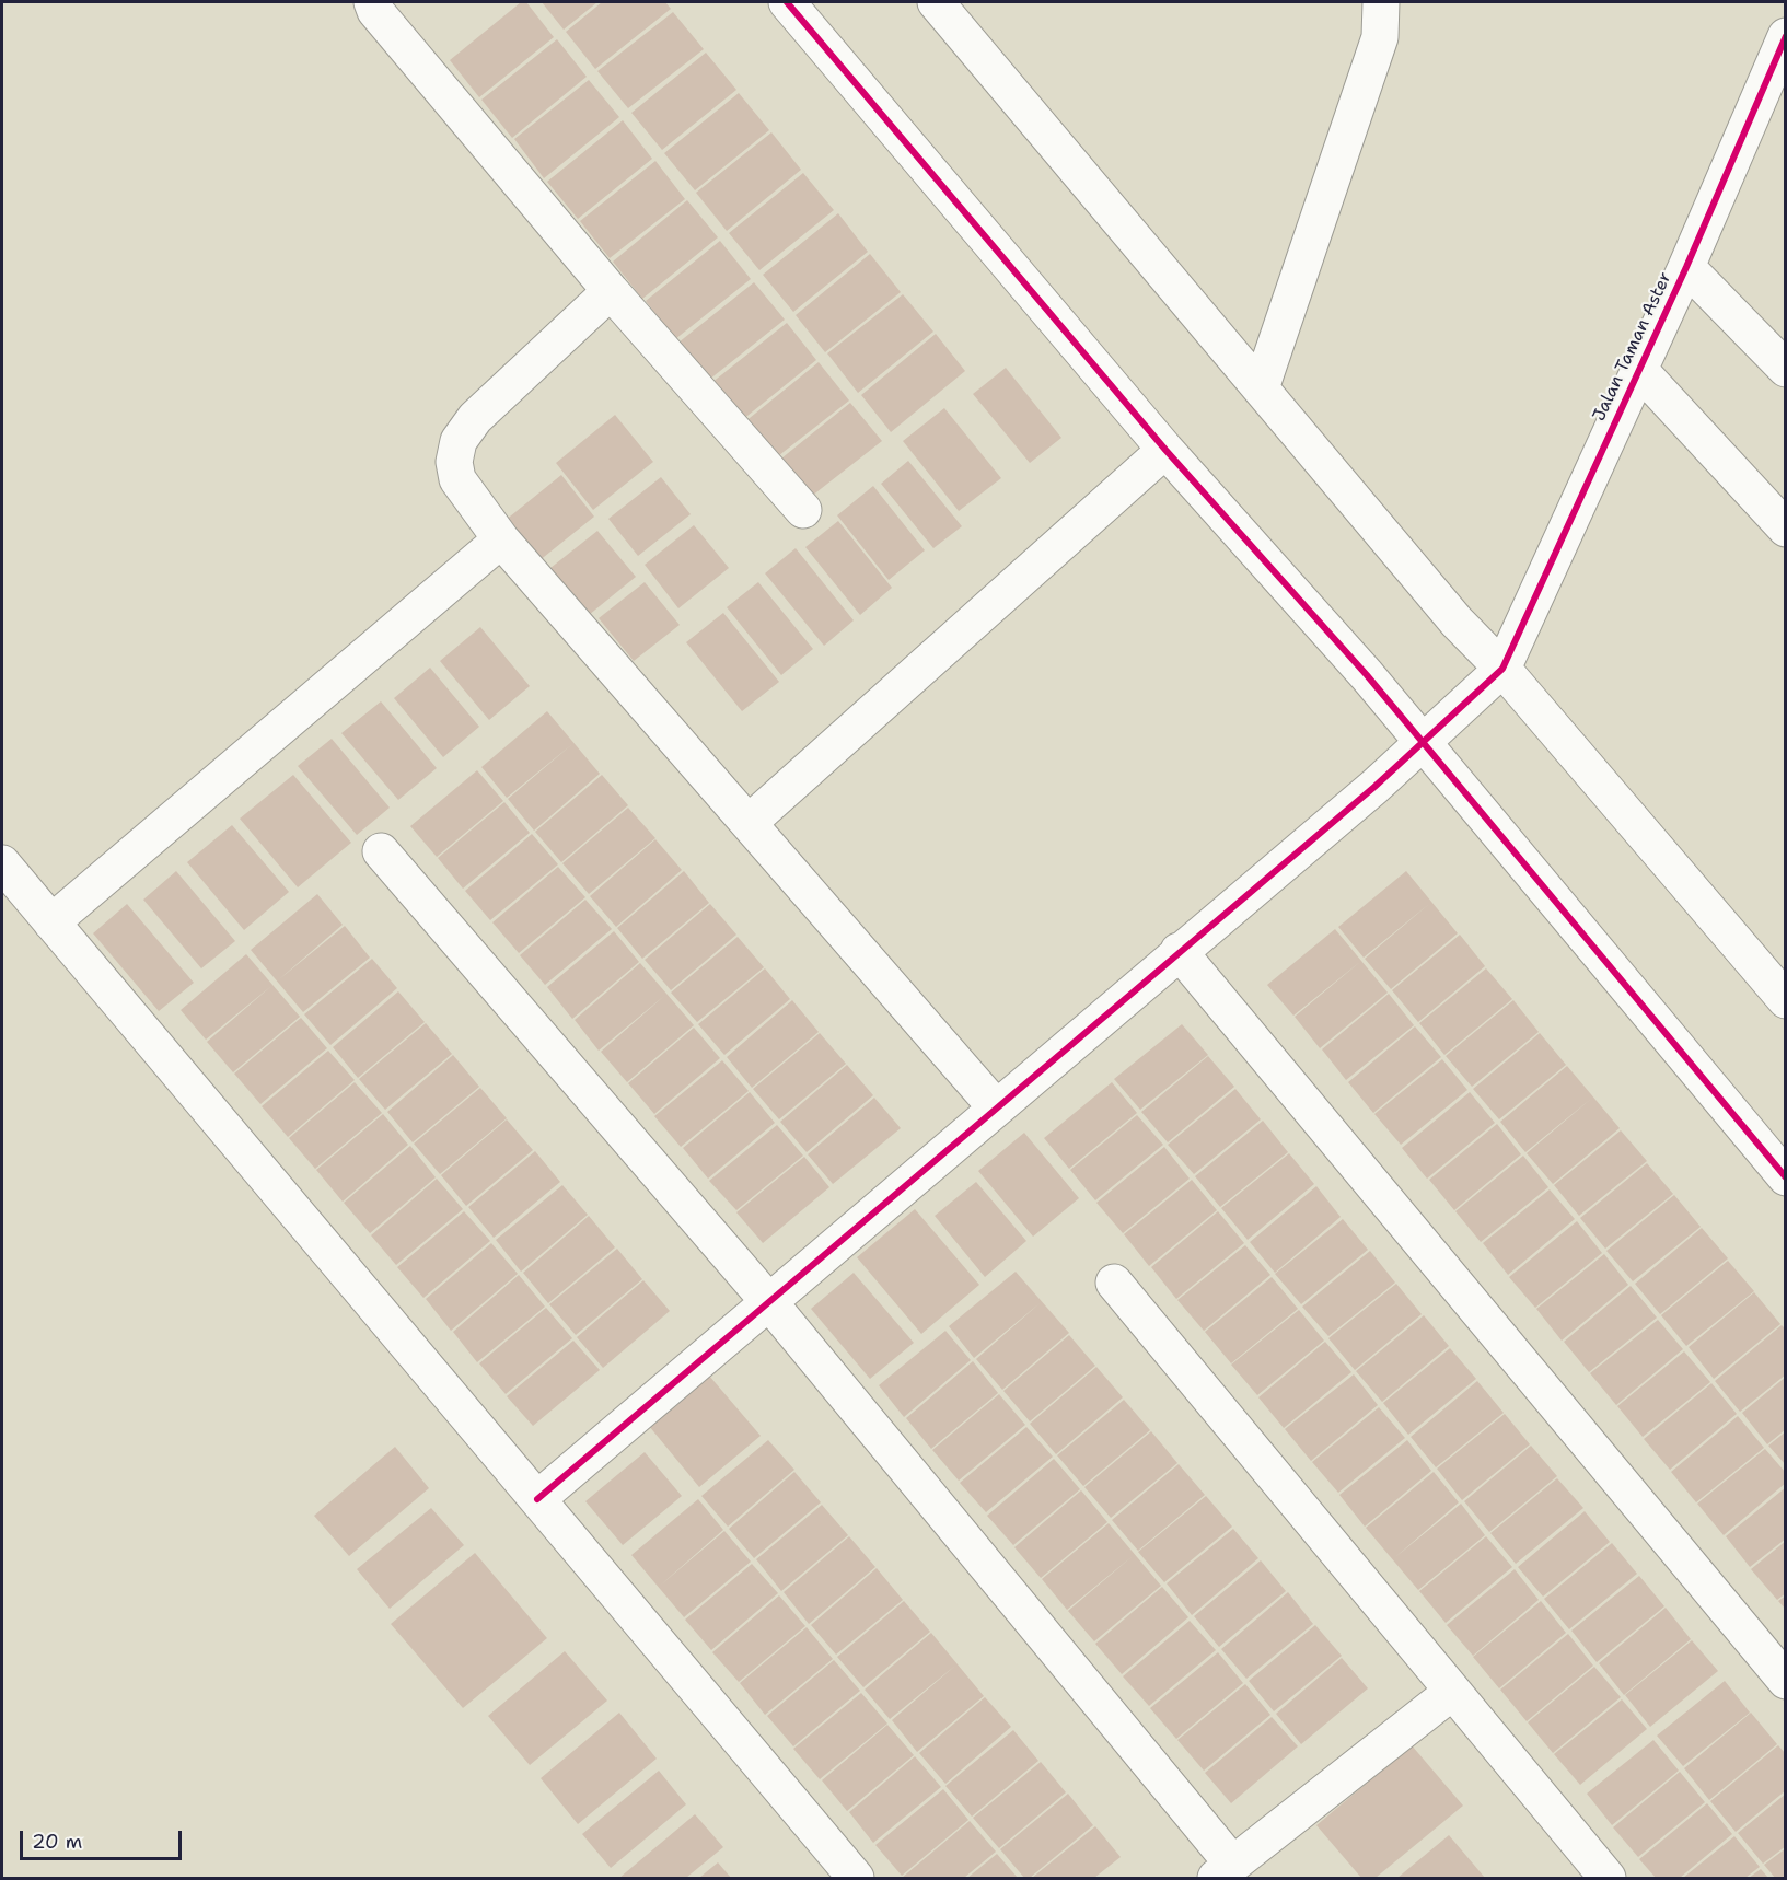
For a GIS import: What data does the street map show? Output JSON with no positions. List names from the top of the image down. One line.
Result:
{"streets":{"street":["Jalan Taman Aster"]},"scale_bar":"20 m"}
